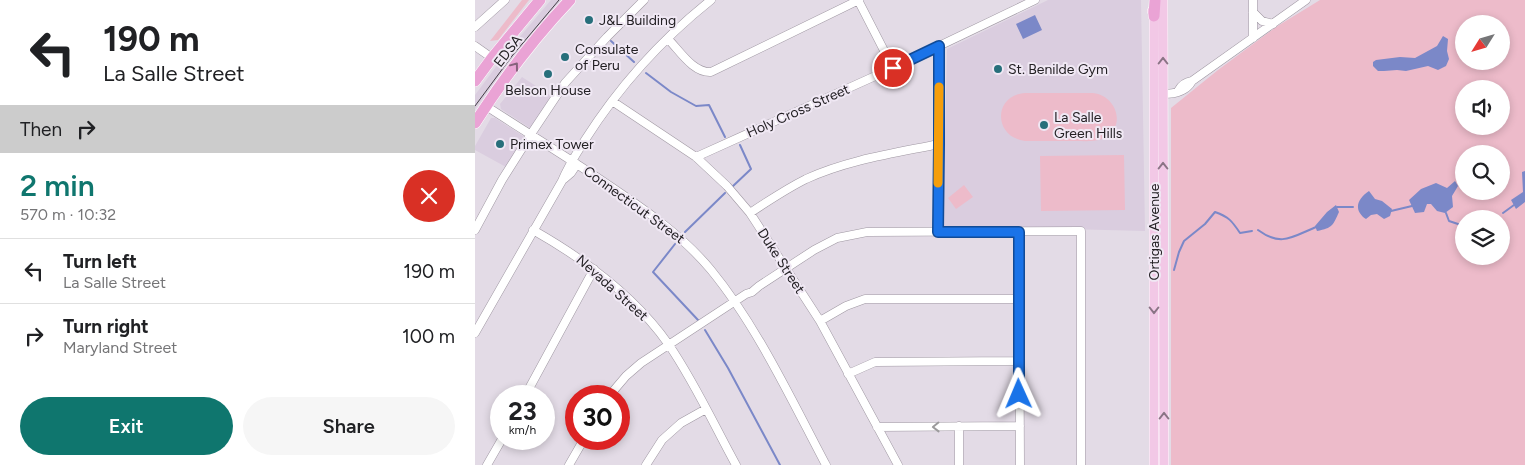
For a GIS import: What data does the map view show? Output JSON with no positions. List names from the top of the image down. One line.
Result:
{"streets":{"highway":["EDSA"],"main road":["Ortigas Avenue"],"street":["Holy Cross Street","Connecticut Street","Duke Street","Nevada Street"]},"crossings":[["EDSA","Connecticut Street"],["Holy Cross Street","Duke Street"]],"places":["J&L Building","Consulate of Peru","St. Benilde Gym","Belson House","La Salle Green Hills","Primex Tower"],"north":"bottom left","page":{"turn":["190 m","La Salle Street"],"then":"Then","heading":["2 min","570 m · 10:32"],"list":[{"name":"Turn left","note":"La Salle Street","value":"190 m"},{"name":"Turn right","note":"Maryland Street","value":"100 m"}],"speed":"23 km/h","limit":"30","buttons":["Exit","Share"]}}
